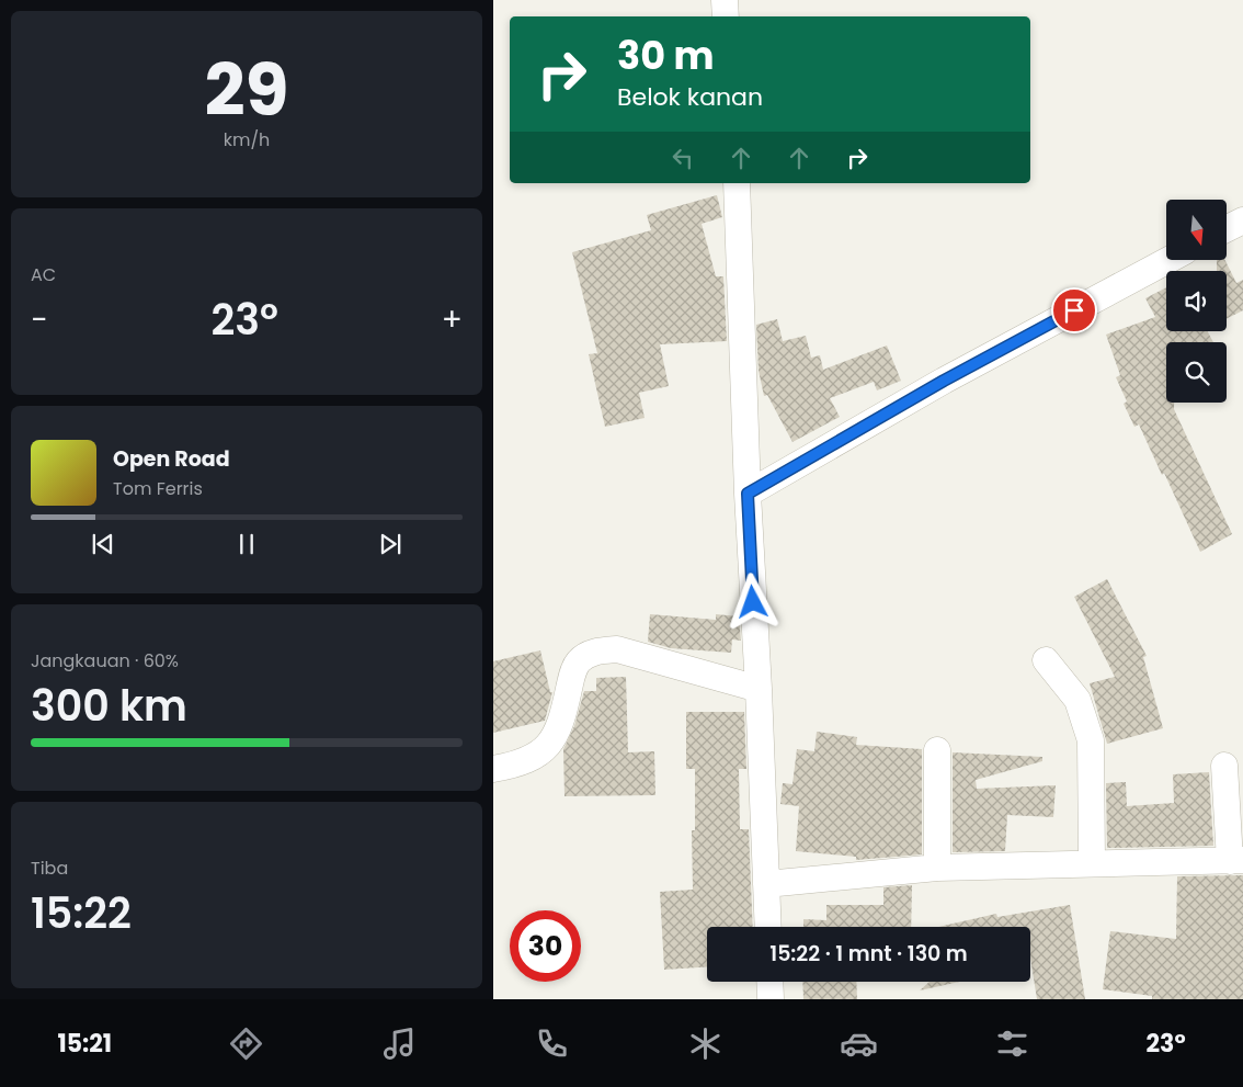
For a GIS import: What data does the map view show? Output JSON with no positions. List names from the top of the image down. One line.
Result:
{"north":"bottom","page":{"tile":[["29","km/h"],"AC",["Jangkauan · 60%","300 km"],["Tiba","15:22"]],"turn":["30 m","Belok kanan"],"heat":["−","23°","+"],"song":["Open Road","Tom Ferris"],"limit":"30","trip":"15:22 · 1 mnt · 130 m","tabs":["15:21","23°"]}}
